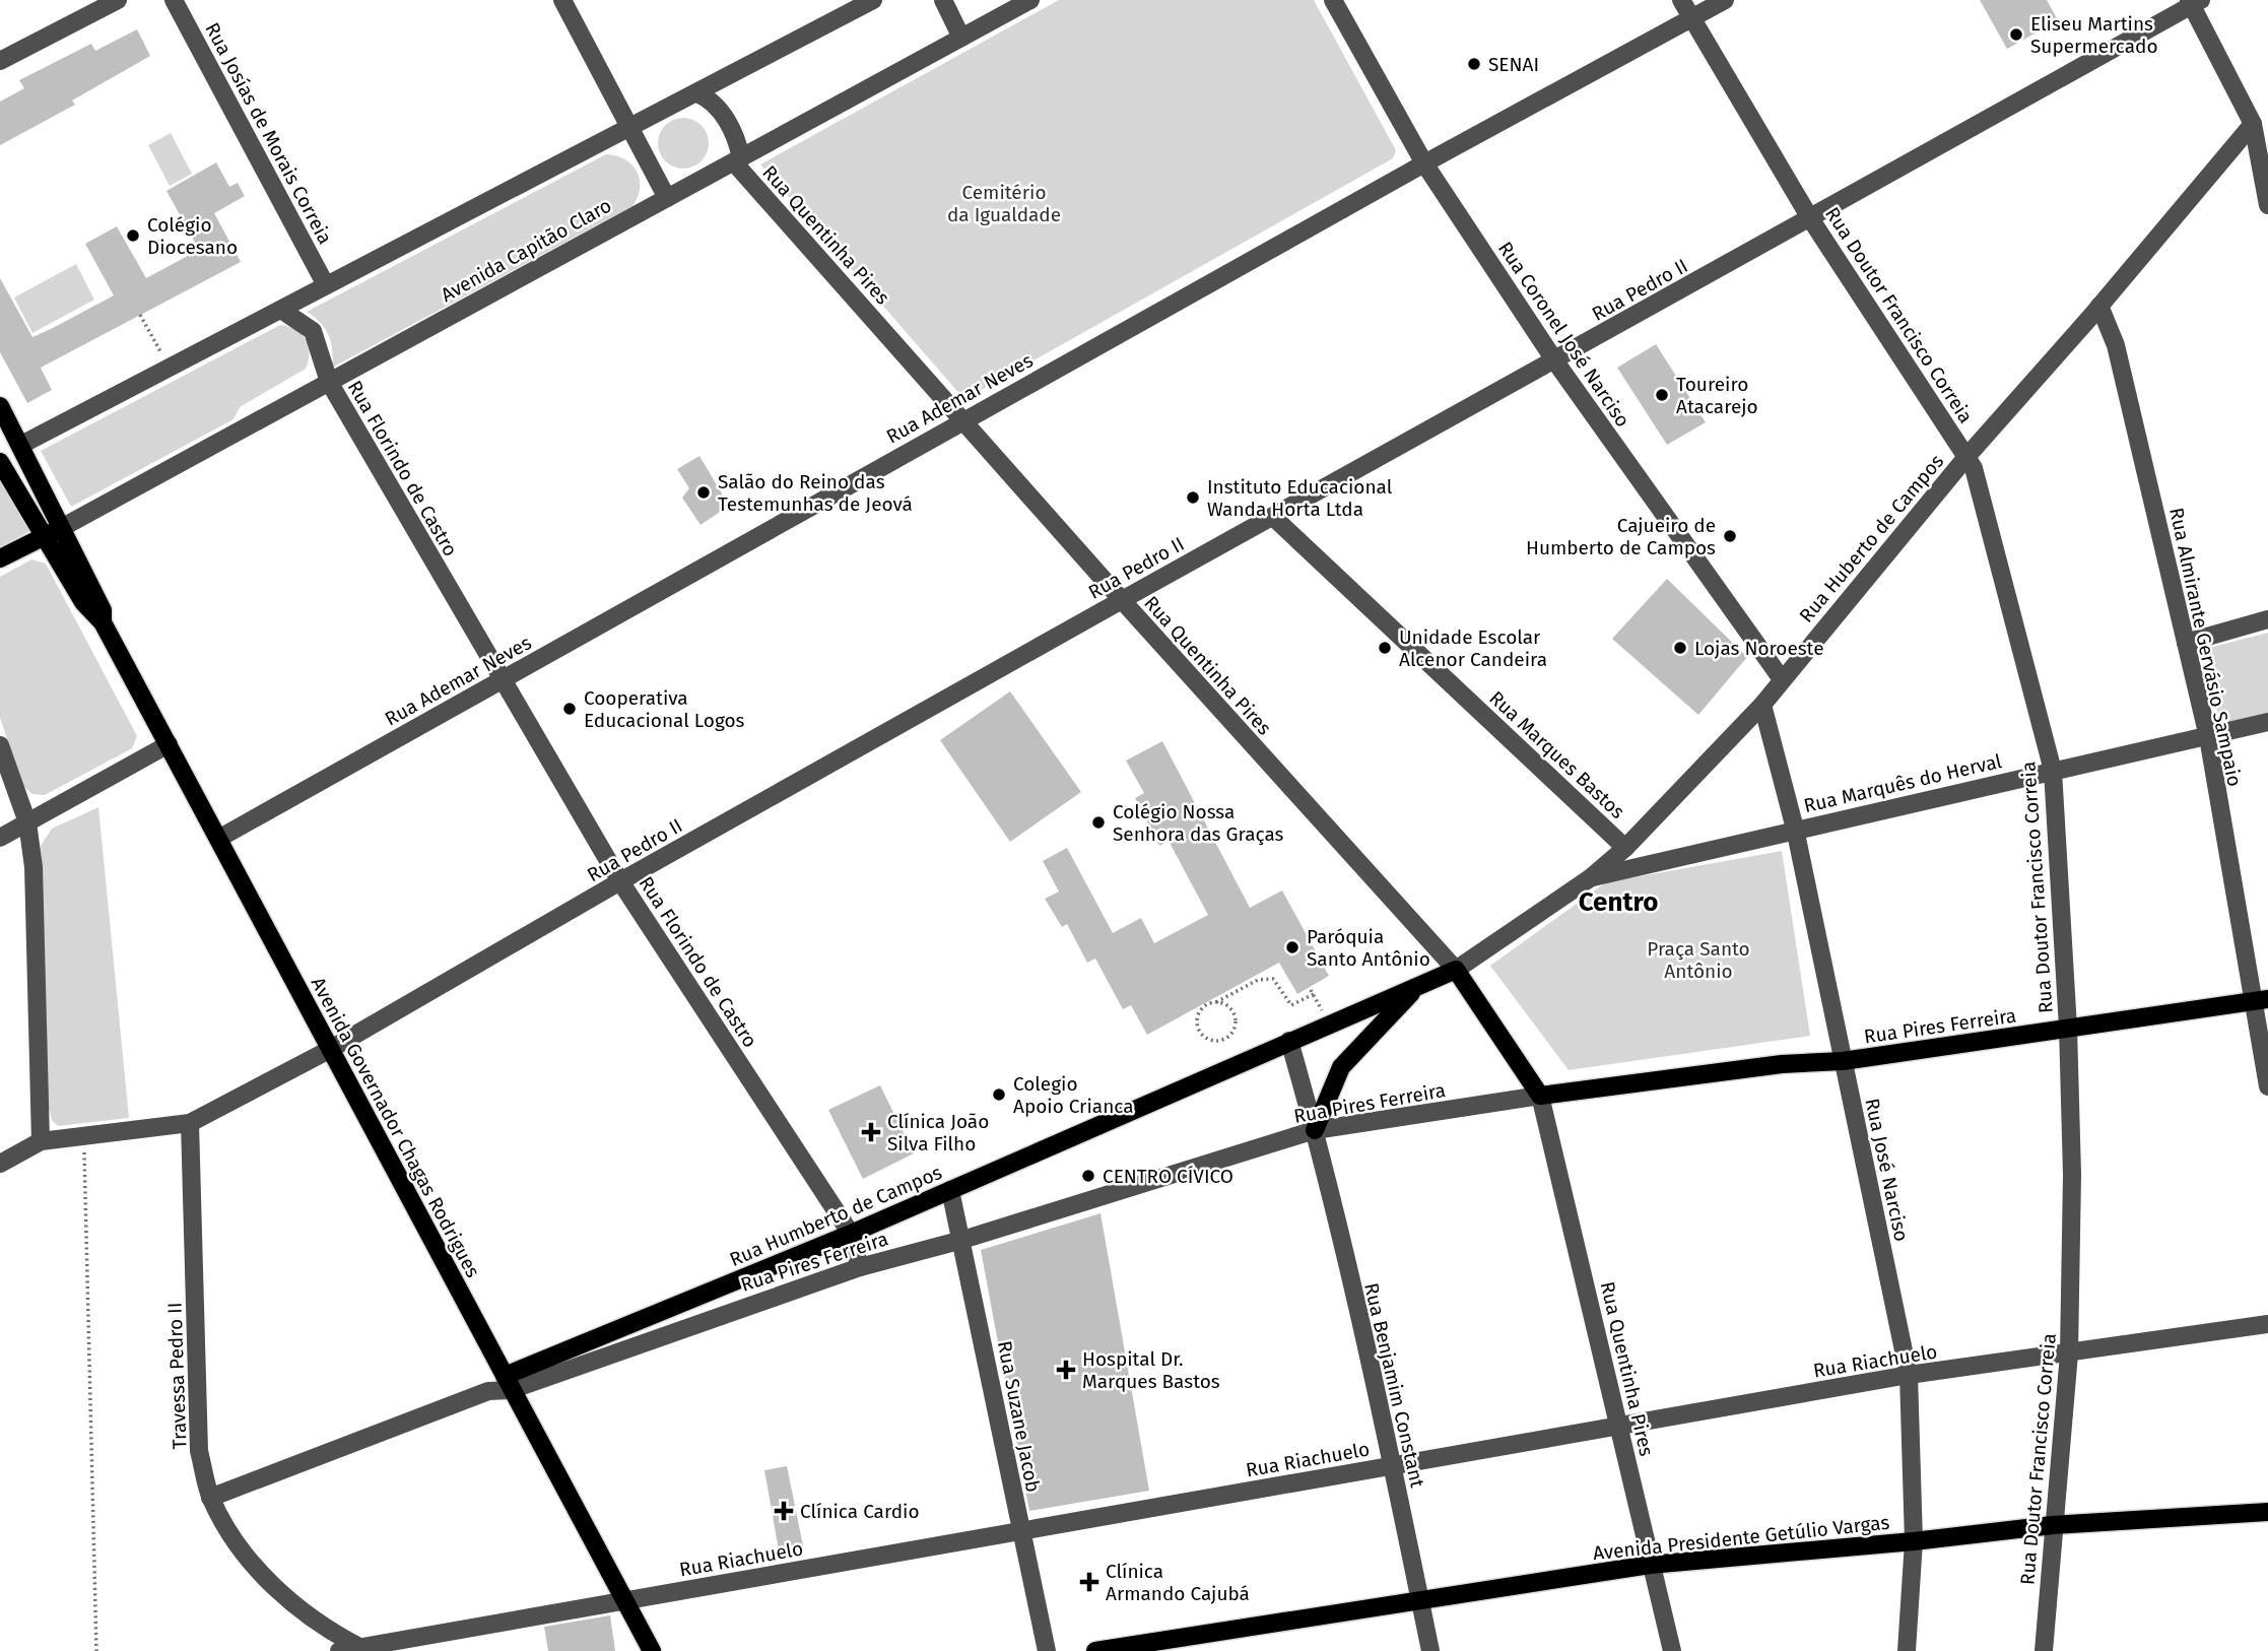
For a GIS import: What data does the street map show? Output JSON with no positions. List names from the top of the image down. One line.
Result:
{"streets":{"main road":["Avenida Capitão Claro","Rua Pires Ferreira","Avenida Governador Chagas Rodrigues","Rua Humberto de Campos","Avenida Presidente Getúlio Vargas"],"street":["Rua Josías de Morais Correia","Rua Quentinha Pires","Rua Pedro II","Rua Doutor Francisco Correia","Rua Coronel José Narciso","Rua Ademar Neves","Rua Florindo de Castro","Rua Huberto de Campos","Rua Almirante Gervásio Sampaio","Rua Marques Bastos","Rua Marquês do Herval","Rua José Narciso","Rua Riachuelo","Travessa Pedro II","Rua Benjamim Constant","Rua Suzane Jacob"]},"crossings":[["Rua Quentinha Pires","Avenida Capitão Claro"],["Rua Quentinha Pires","Rua Pedro II"],["Rua Quentinha Pires","Rua Ademar Neves"],["Rua Quentinha Pires","Rua Huberto de Campos"],["Rua Quentinha Pires","Rua Pires Ferreira"],["Rua Quentinha Pires","Rua Humberto de Campos"],["Rua Quentinha Pires","Rua Riachuelo"],["Rua Quentinha Pires","Avenida Presidente Getúlio Vargas"],["Avenida Capitão Claro","Rua Florindo de Castro"],["Avenida Capitão Claro","Avenida Governador Chagas Rodrigues"],["Rua Pedro II","Rua Doutor Francisco Correia"],["Rua Pedro II","Rua Coronel José Narciso"],["Rua Pedro II","Rua Florindo de Castro"],["Rua Pedro II","Rua Marques Bastos"],["Rua Pedro II","Avenida Governador Chagas Rodrigues"],["Rua Pedro II","Travessa Pedro II"],["Rua Doutor Francisco Correia","Rua Ademar Neves"],["Rua Doutor Francisco Correia","Rua Huberto de Campos"],["Rua Doutor Francisco Correia","Rua Marquês do Herval"],["Rua Doutor Francisco Correia","Rua Pires Ferreira"],["Rua Doutor Francisco Correia","Rua Riachuelo"],["Rua Doutor Francisco Correia","Avenida Presidente Getúlio Vargas"],["Rua Coronel José Narciso","Rua Ademar Neves"],["Rua Coronel José Narciso","Rua Huberto de Campos"],["Rua Ademar Neves","Rua Florindo de Castro"],["Rua Ademar Neves","Avenida Governador Chagas Rodrigues"],["Rua Florindo de Castro","Rua Pires Ferreira"],["Rua Florindo de Castro","Rua Humberto de Campos"],["Rua Huberto de Campos","Rua Almirante Gervásio Sampaio"],["Rua Huberto de Campos","Rua Marques Bastos"],["Rua Huberto de Campos","Rua Marquês do Herval"],["Rua Huberto de Campos","Rua José Narciso"],["Rua Huberto de Campos","Rua Humberto de Campos"],["Rua Almirante Gervásio Sampaio","Rua Marquês do Herval"],["Rua Almirante Gervásio Sampaio","Rua Pires Ferreira"],["Rua Marquês do Herval","Rua José Narciso"],["Rua Pires Ferreira","Avenida Governador Chagas Rodrigues"],["Rua Pires Ferreira","Rua José Narciso"],["Rua Pires Ferreira","Rua Humberto de Campos"],["Rua Pires Ferreira","Rua Benjamim Constant"],["Rua Pires Ferreira","Rua Suzane Jacob"],["Avenida Governador Chagas Rodrigues","Rua Humberto de Campos"],["Avenida Governador Chagas Rodrigues","Rua Riachuelo"],["Rua José Narciso","Rua Riachuelo"],["Rua José Narciso","Avenida Presidente Getúlio Vargas"],["Rua Humberto de Campos","Rua Benjamim Constant"],["Rua Humberto de Campos","Rua Suzane Jacob"],["Rua Riachuelo","Travessa Pedro II"],["Rua Riachuelo","Rua Benjamim Constant"],["Rua Riachuelo","Rua Suzane Jacob"],["Rua Benjamim Constant","Avenida Presidente Getúlio Vargas"]],"districts":["Centro"],"parks":["Cemitério da Igualdade","Praça Santo Antônio"],"places":{"other":["Eliseu Martins Supermercado","SENAI","Colégio Diocesano","Toureiro Atacarejo","Salão do Reino das Testemunhas de Jeová","Instituto Educacional Wanda Horta Ltda","Cajueiro de Humberto de Campos","Unidade Escolar Alcenor Candeira","Lojas Noroeste","Cooperativa Educacional Logos","Colégio Nossa Senhora das Graças","Paróquia Santo Antônio","Colegio Apoio Crianca","CENTRO CÍVICO"],"health":["Clínica João Silva Filho","Hospital Dr. Marques Bastos","Clínica Cardio","Clínica Armando Cajubá"]}}
